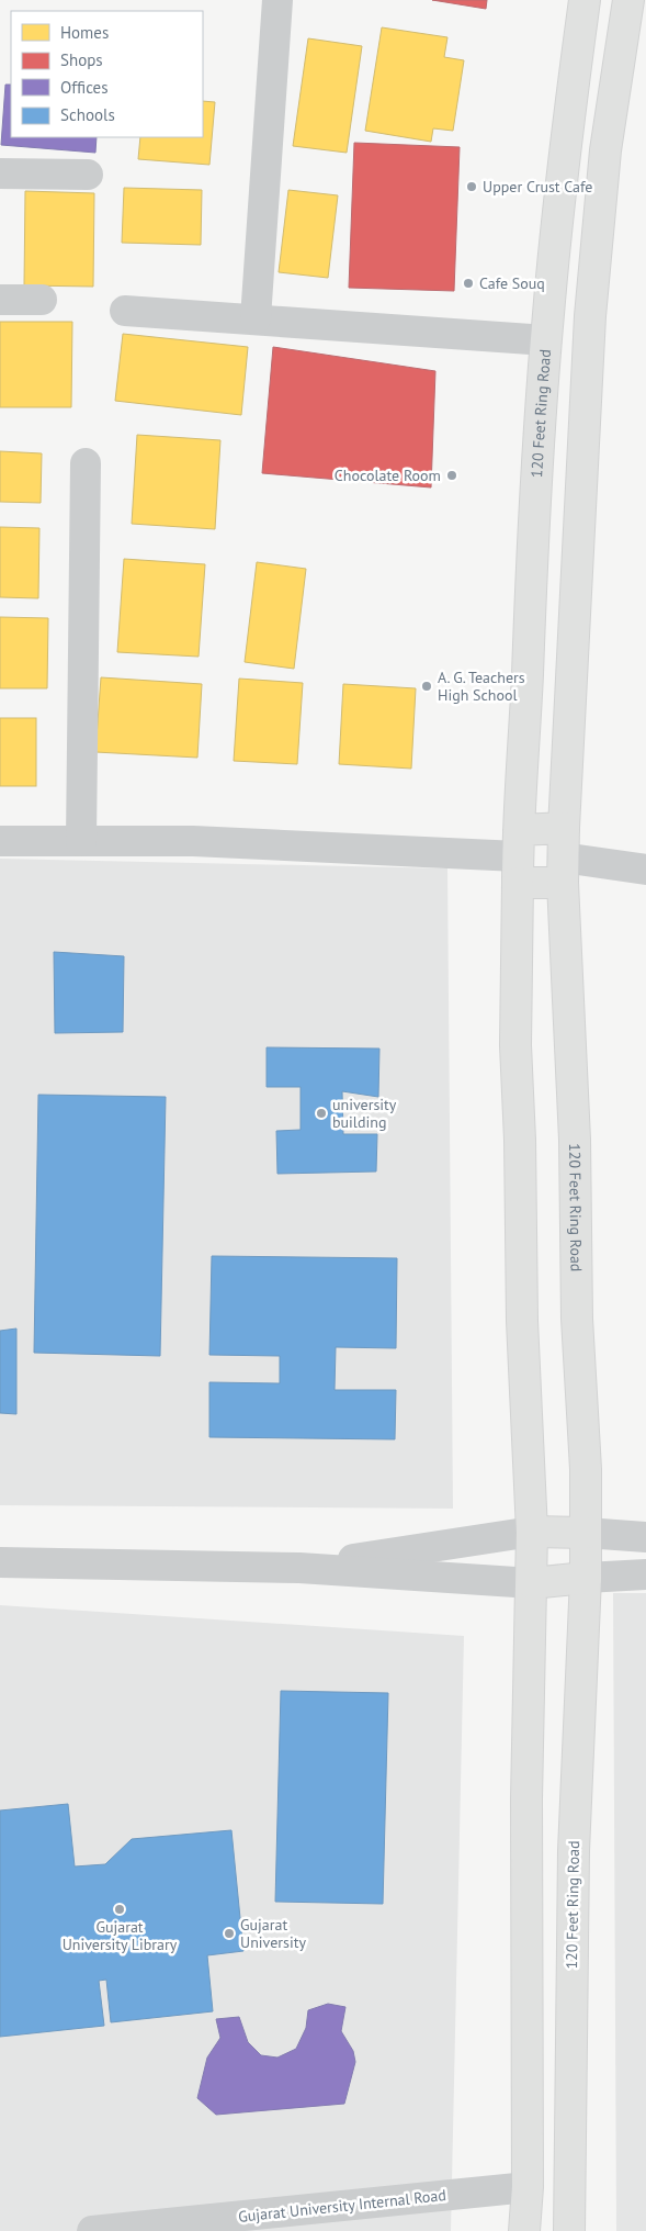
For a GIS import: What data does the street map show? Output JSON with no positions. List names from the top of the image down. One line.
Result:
{"streets":{"main road":["120 Feet Ring Road"],"street":["Gujarat University Internal Road"]},"places":["Upper Crust Cafe","Cafe Souq","Chocolate Room","A. G. Teachers High School","university building","Gujarat University Library","Gujarat University"],"legend":["Homes","Shops","Offices","Schools"]}
